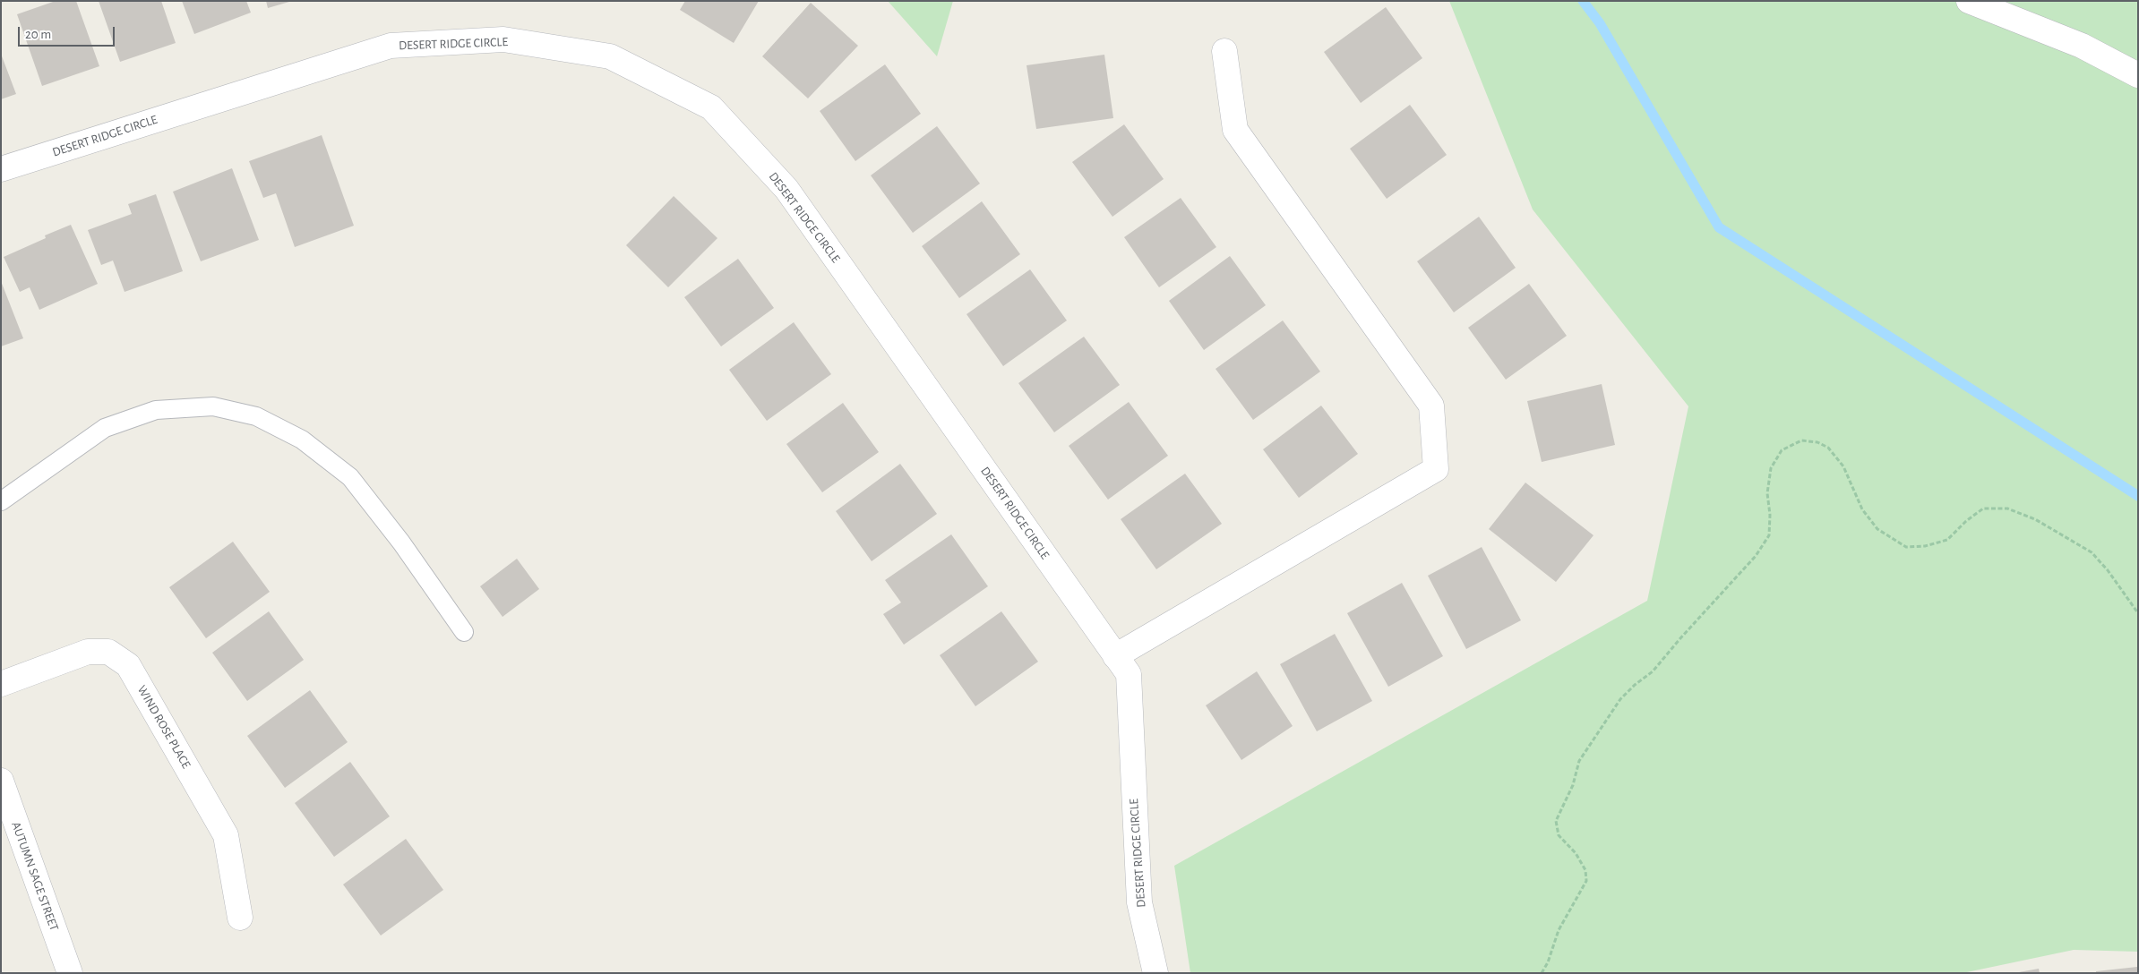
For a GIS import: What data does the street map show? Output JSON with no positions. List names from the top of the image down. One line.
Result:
{"streets":{"street":["DESERT RIDGE CIRCLE","WIND ROSE PLACE","AUTUMN SAGE STREET"]},"scale_bar":"20 m"}
